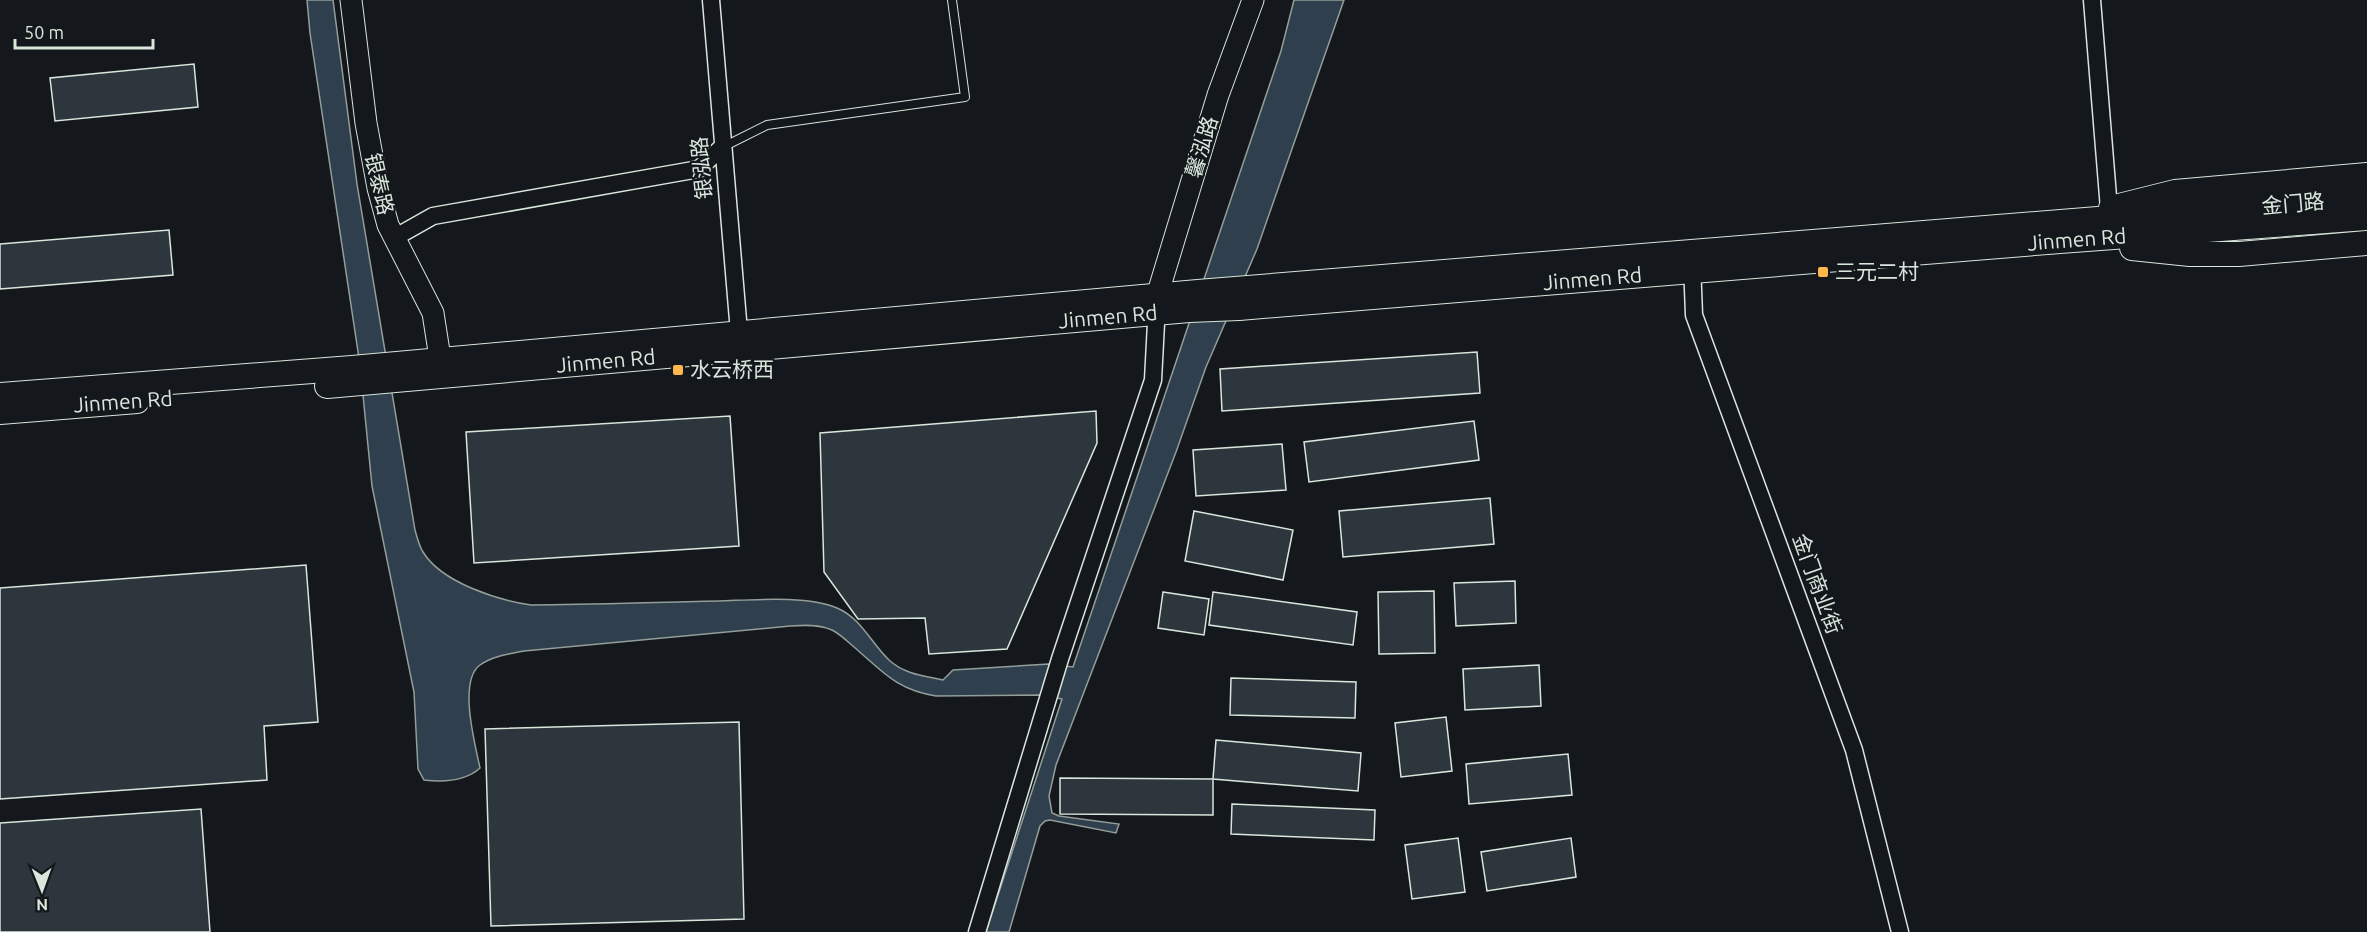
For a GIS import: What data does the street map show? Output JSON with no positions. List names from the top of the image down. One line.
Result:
{"streets":{"main road":["金门路","Jinmen Rd"],"street":["馨泓路","银泓路","银泰路","金门商业街"]},"crossings":[["馨泓路","Jinmen Rd"],["银泓路","Jinmen Rd"],["银泰路","Jinmen Rd"],["金门路","Jinmen Rd"],["Jinmen Rd","金门商业街"]],"places":{"transit":["三元二村","水云桥西"]},"scale_bar":"50 m","north":"bottom"}
